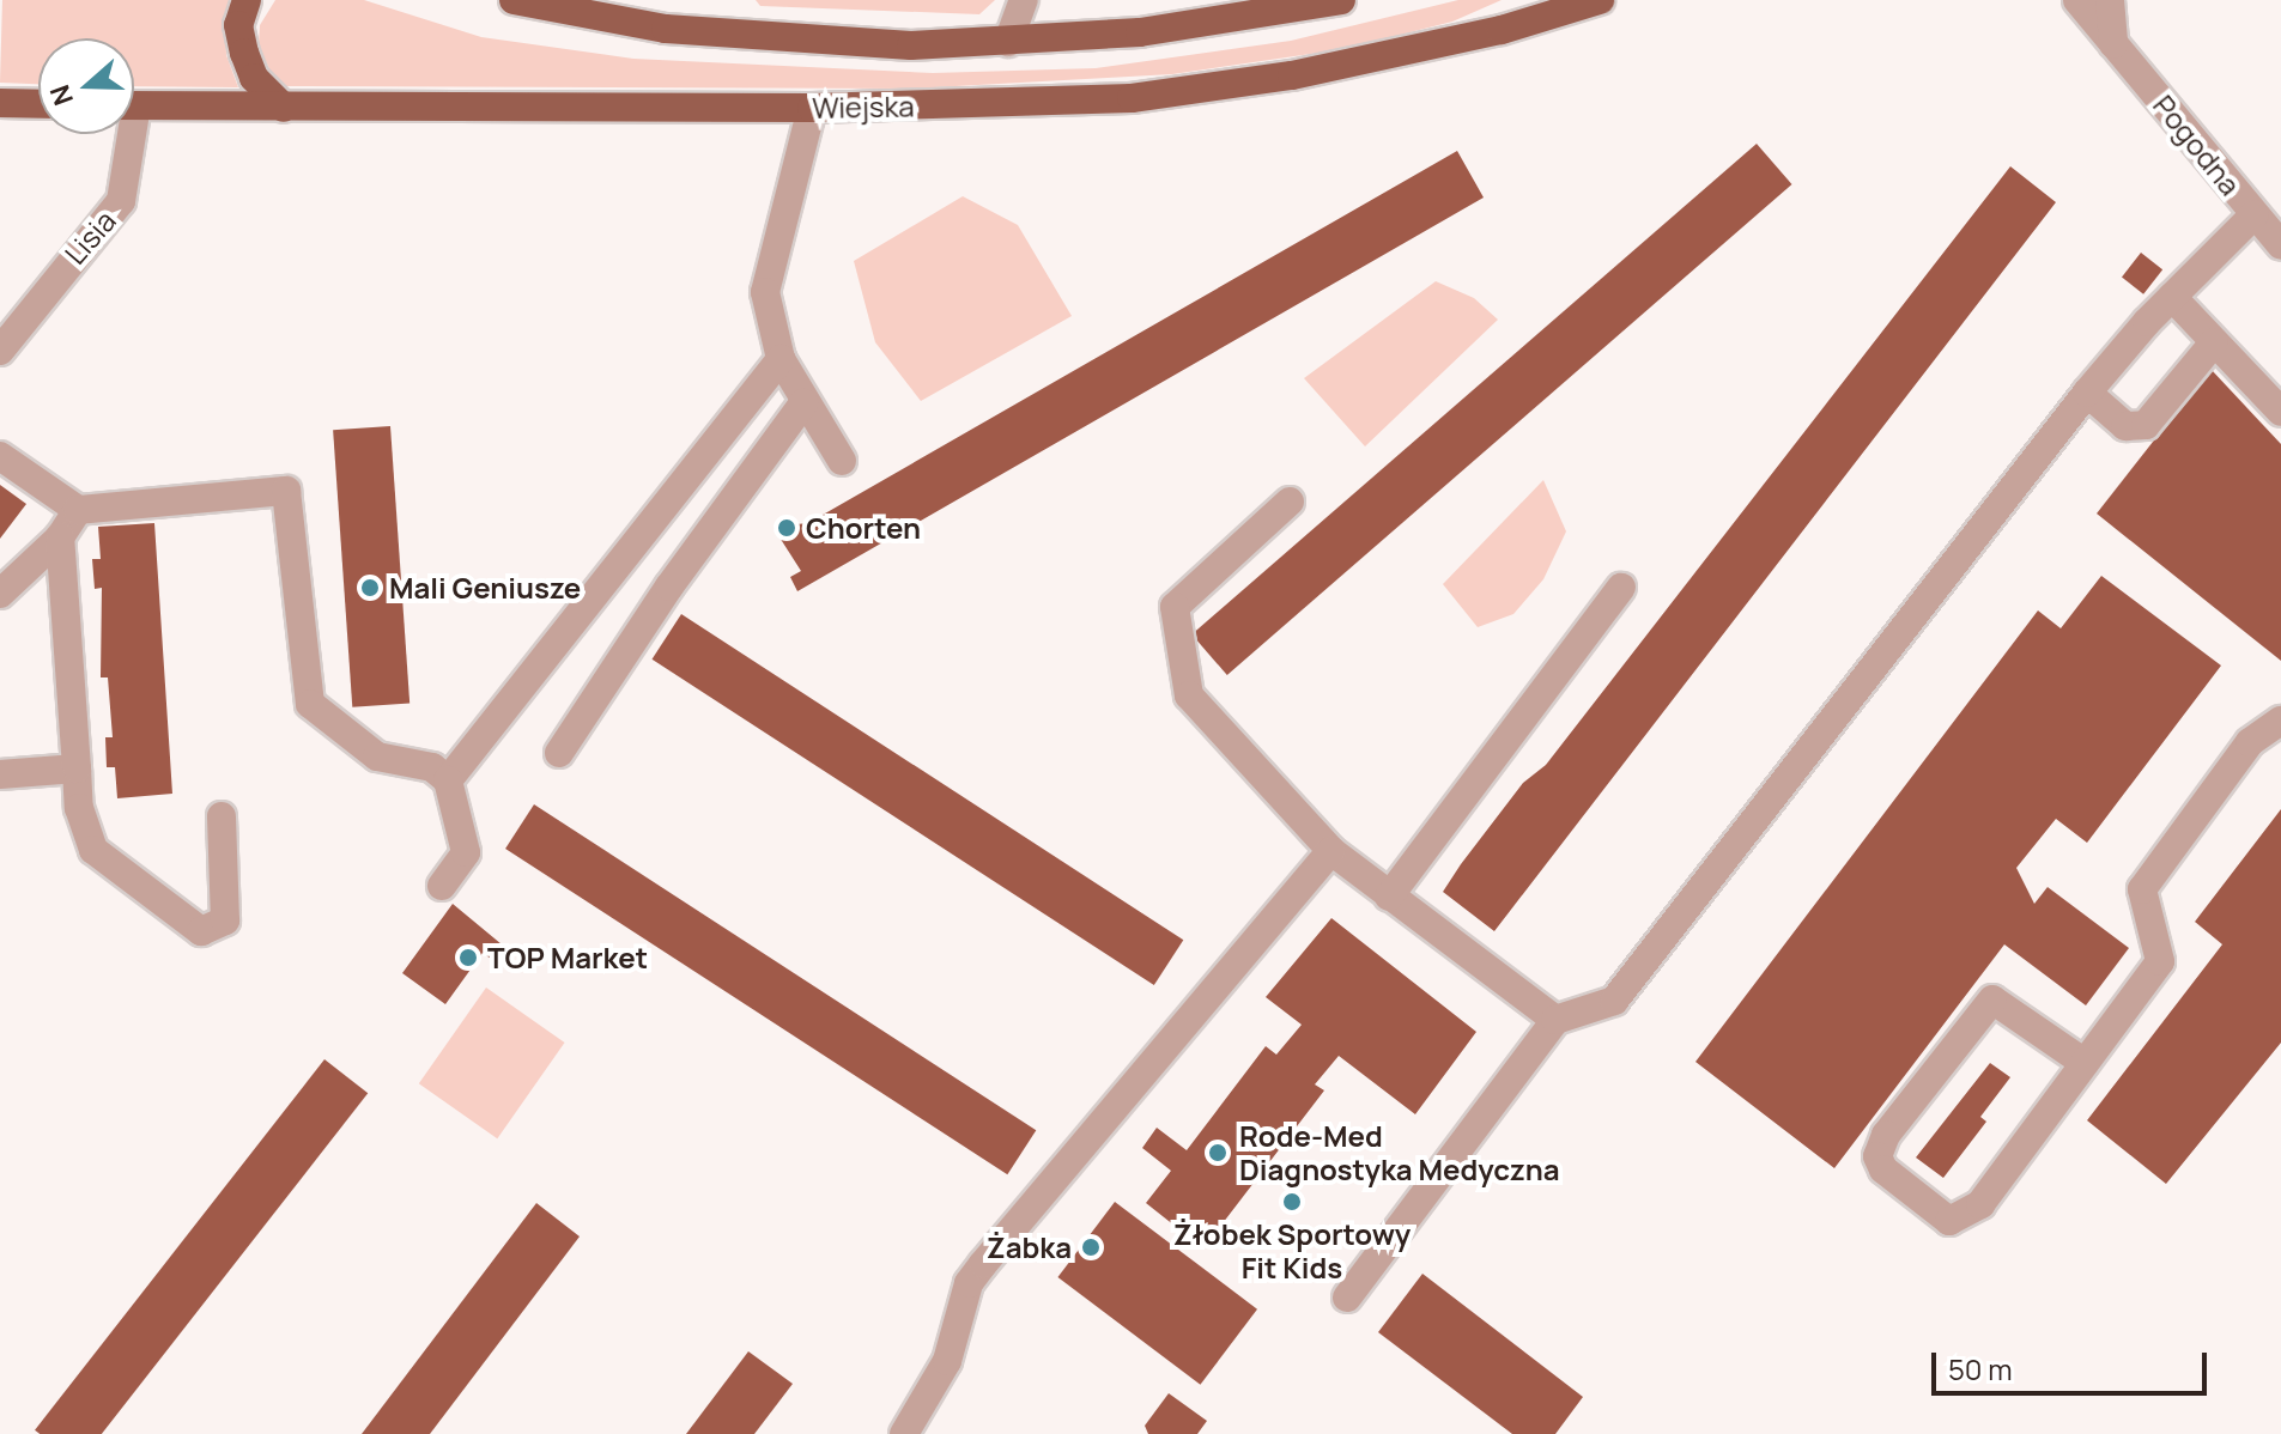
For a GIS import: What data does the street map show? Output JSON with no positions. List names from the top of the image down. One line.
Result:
{"streets":{"main road":["Wiejska"],"street":["Pogodna","Lisia"]},"places":["Chorten","Mali Geniusze","TOP Market","Rode-Med Diagnostyka Medyczna","Żłobek Sportowy Fit Kids","Żabka"],"scale_bar":"50 m","north":"left"}
